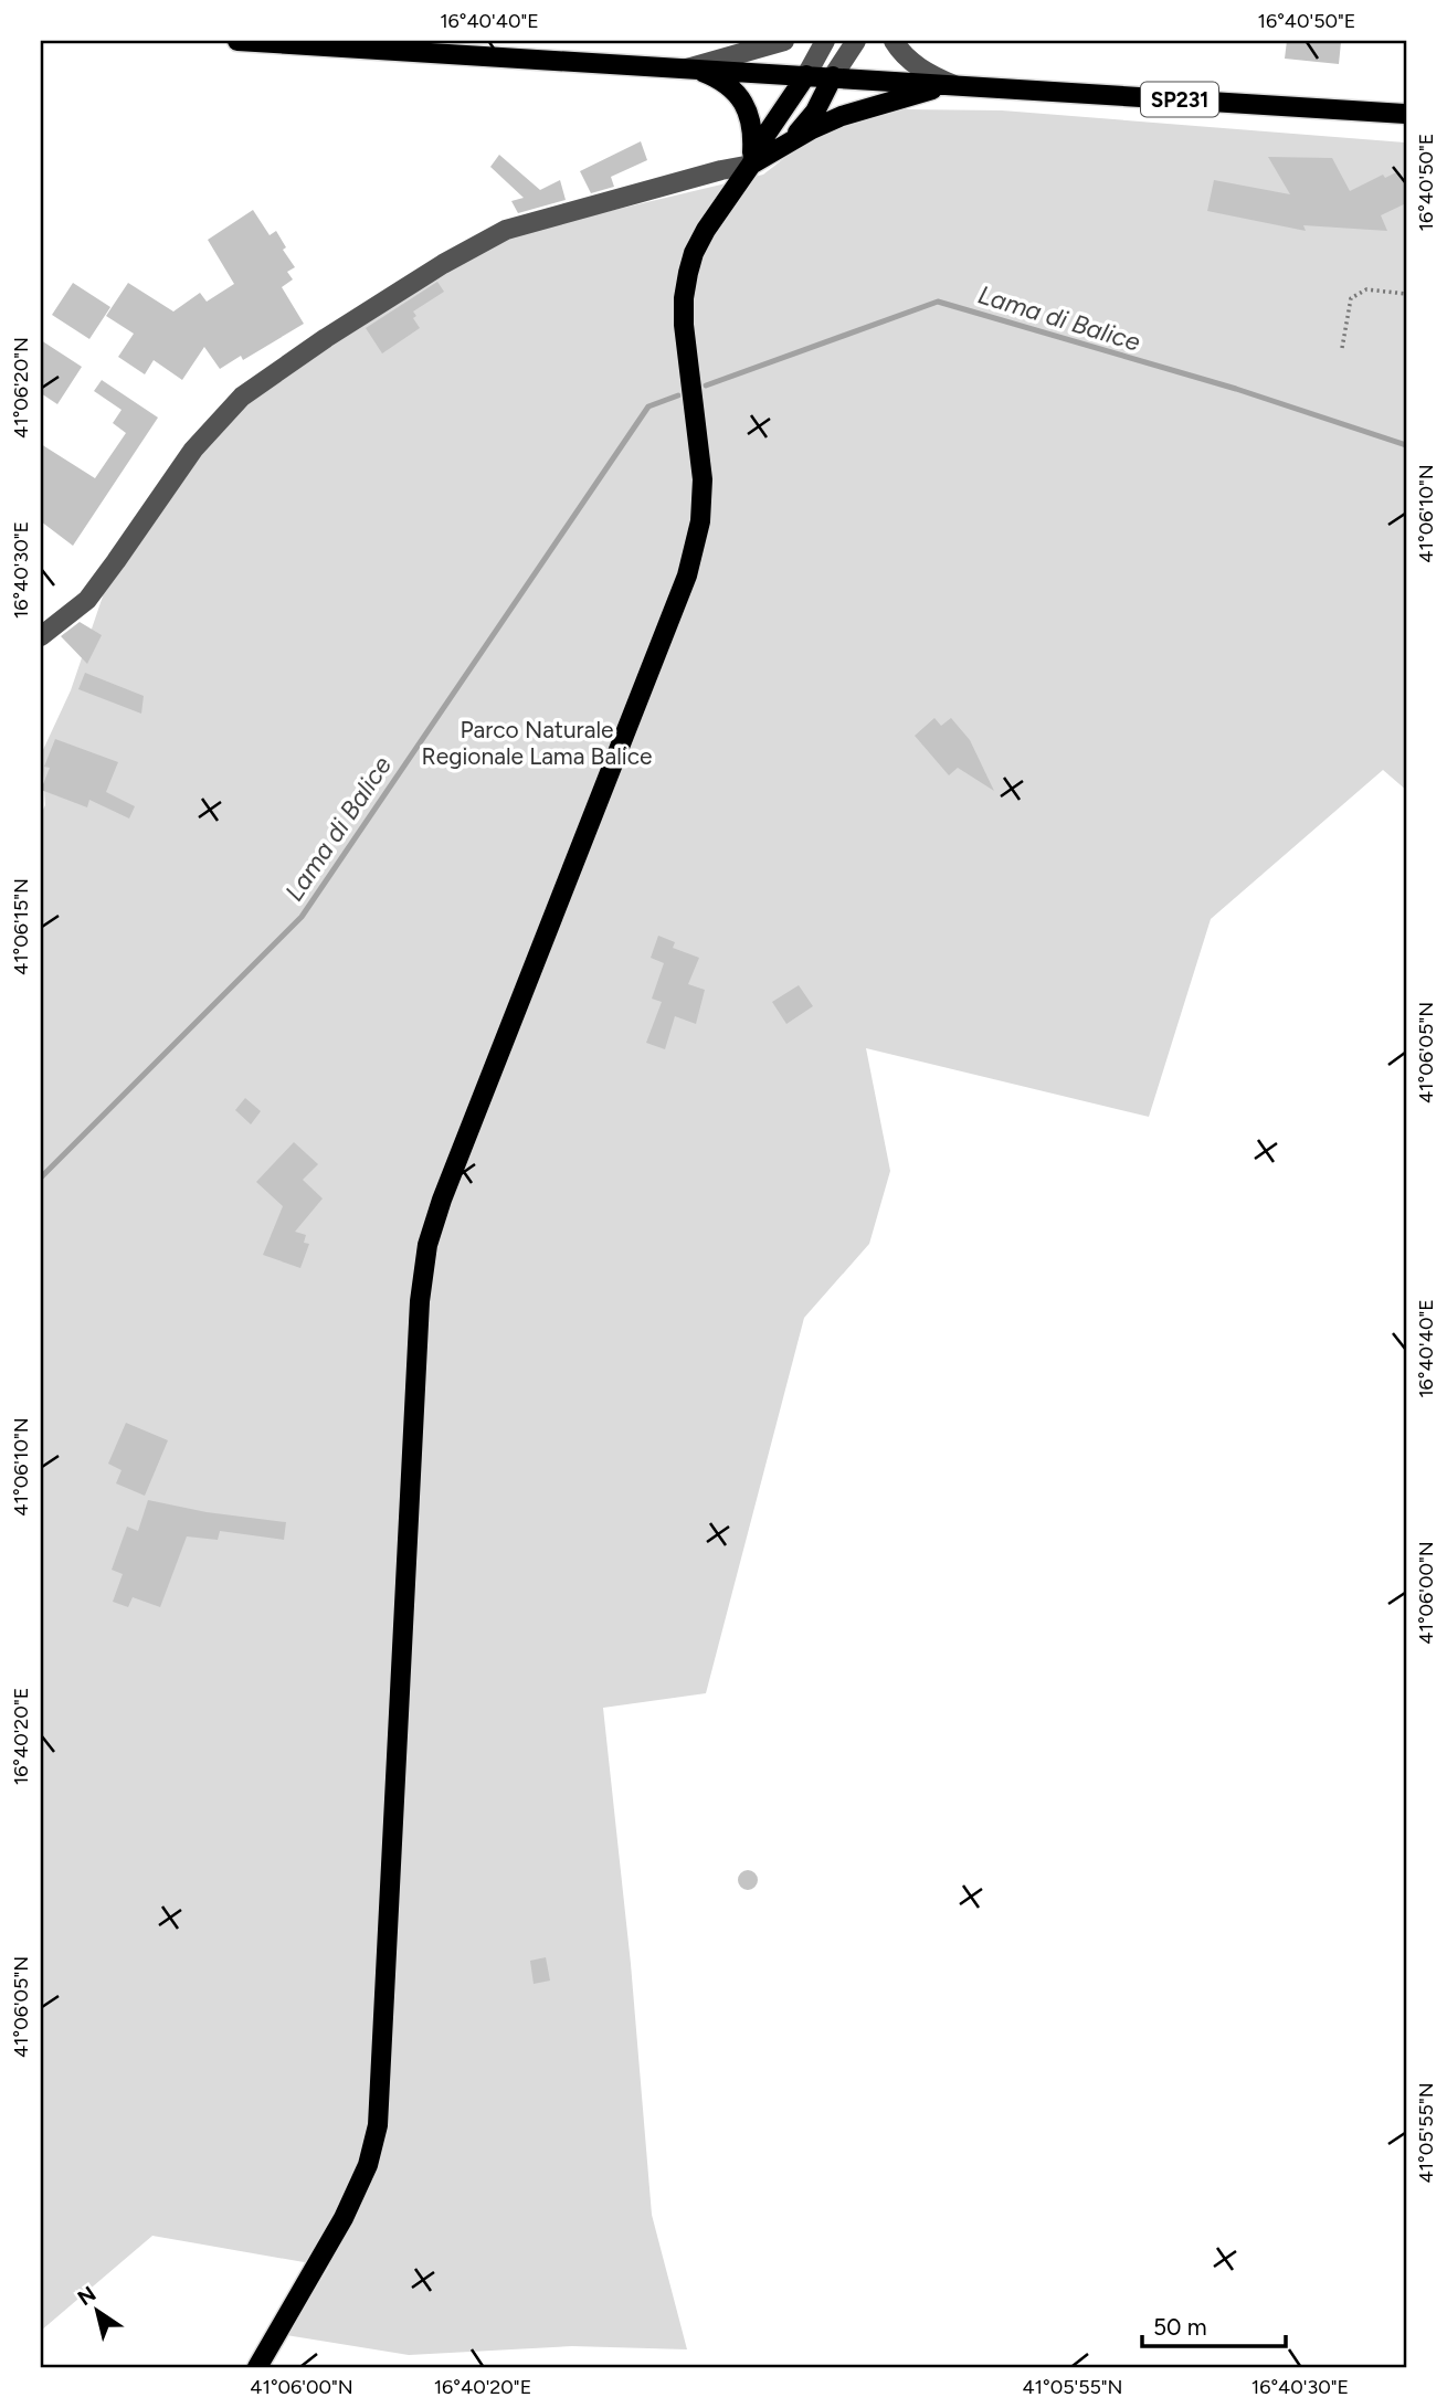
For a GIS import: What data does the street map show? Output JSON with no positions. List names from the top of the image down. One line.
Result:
{"streets":{"main road":["SP231"]},"water":["Lama di Balice"],"parks":["Parco Naturale Regionale Lama Balice"],"scale_bar":"50 m","north":"top left","coordinates":["16°40'40\"E","16°40'50\"E","41°06'20\"N","41°06'10\"N","16°40'30\"E","41°06'15\"N","41°06'05\"N","41°06'00\"N","16°40'20\"E","41°05'55\"N"]}
